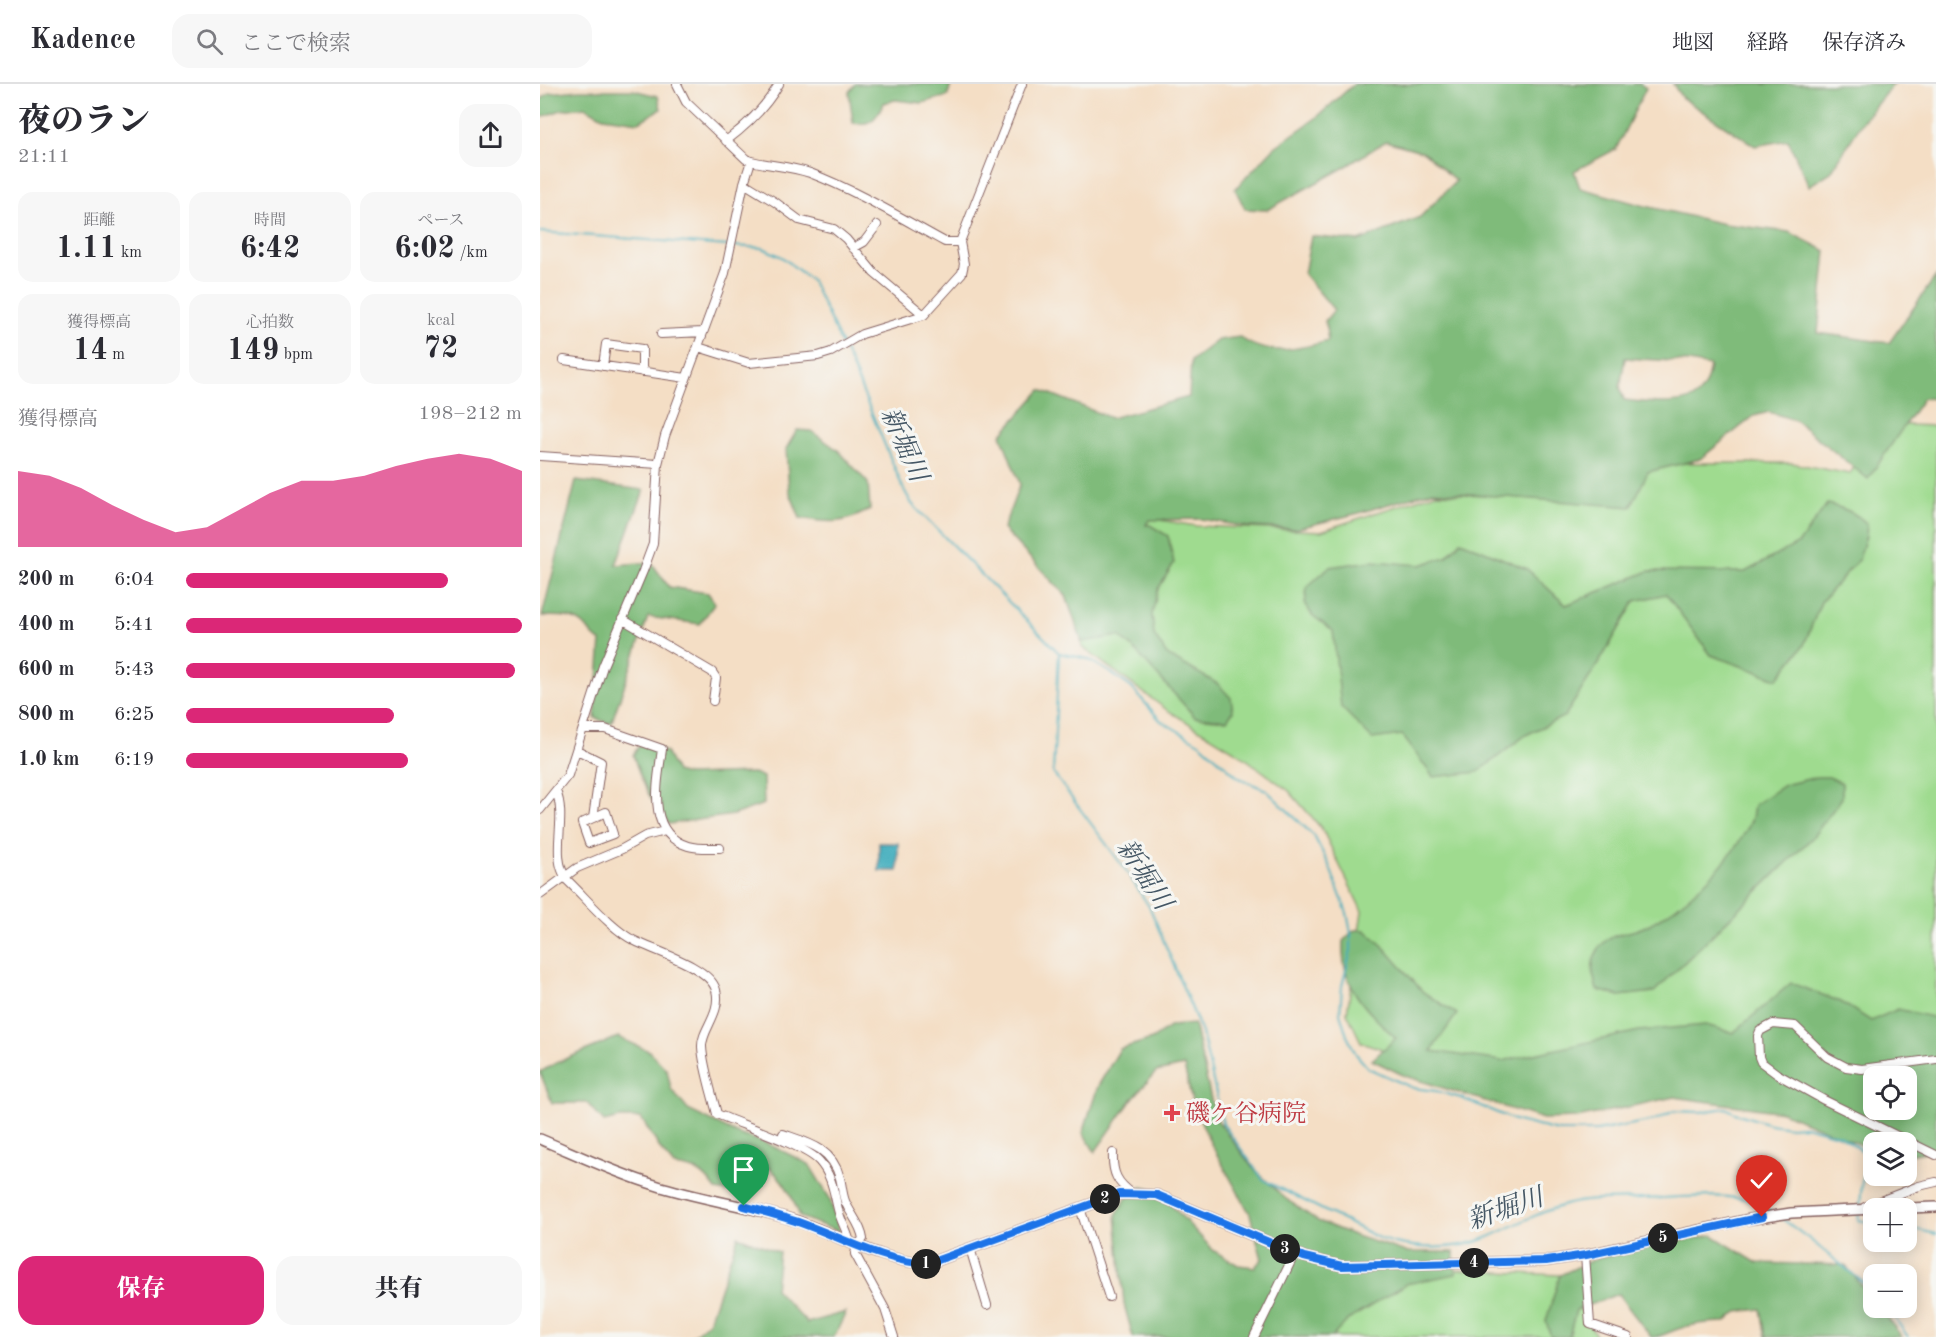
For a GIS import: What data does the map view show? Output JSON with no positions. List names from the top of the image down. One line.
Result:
{"water":["新堀川"],"places":{"health":["磯ケ谷病院"]},"page":{"header":"Kadence","search":"ここで検索","nav":["地図","経路","保存済み"],"heading":["夜のラン","21:11"],"stats":[["距離","1.11 km"],["時間","6:42"],["ペース","6:02 /km"],["獲得標高","14 m"],["心拍数","149 bpm"],["kcal","72"]],"chart":["獲得標高","198–212 m"],"list":[{"name":"200 m","note":"6:04"},{"name":"400 m","note":"5:41"},{"name":"600 m","note":"5:43"},{"name":"800 m","note":"6:25"},{"name":"1.0 km","note":"6:19"}],"map_buttons":["+","−"],"pins":["2","5","3","4","1"],"buttons":["保存","共有"]}}
